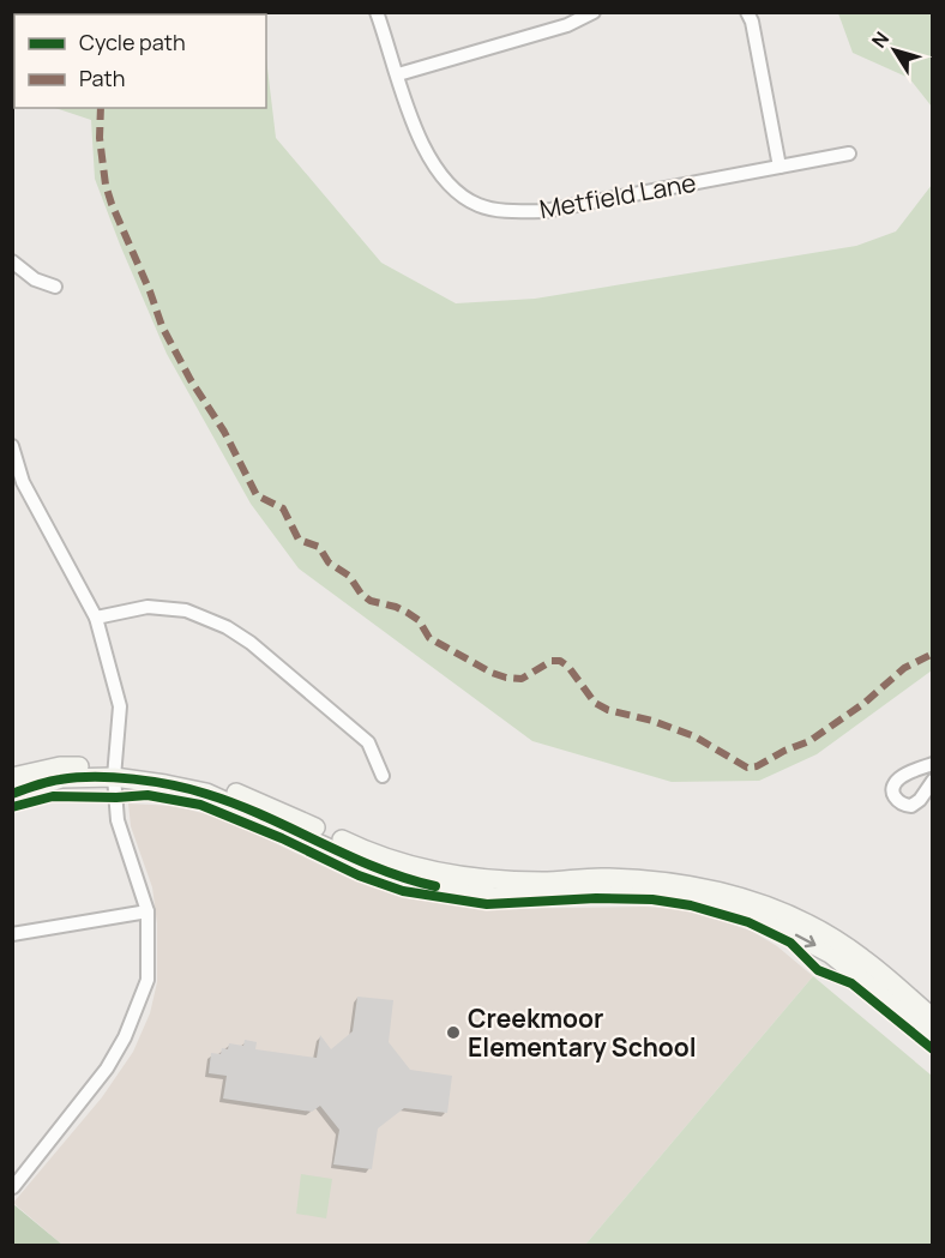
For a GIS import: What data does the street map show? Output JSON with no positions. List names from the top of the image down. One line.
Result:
{"streets":{"street":["Metfield Lane"]},"places":["Creekmoor Elementary School"],"legend":["Cycle path","Path"],"north":"top left"}
